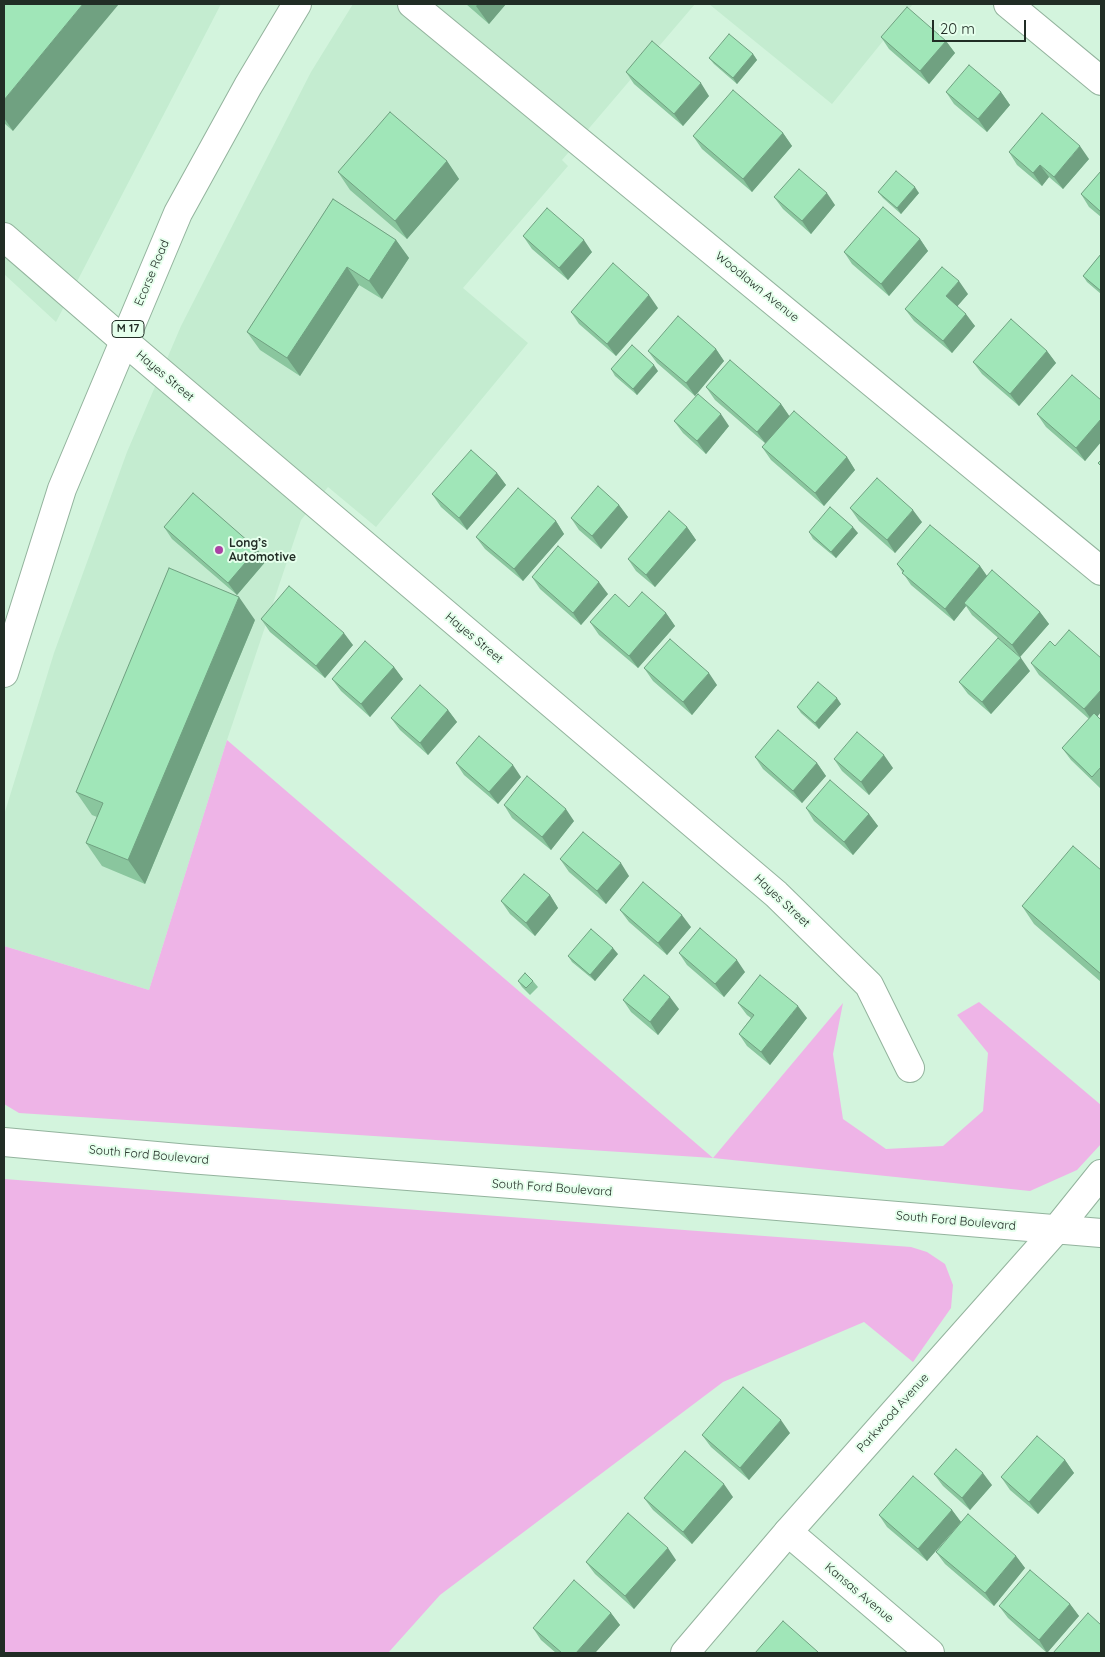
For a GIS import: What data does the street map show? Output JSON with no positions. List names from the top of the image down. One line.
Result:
{"streets":{"street":["Ecorse Road","Woodlawn Avenue","M 17","Hayes Street","South Ford Boulevard","Parkwood Avenue","Kansas Avenue"]},"crossings":[["Ecorse Road","Hayes Street"],["South Ford Boulevard","Parkwood Avenue"],["Parkwood Avenue","Kansas Avenue"]],"places":["Long’s Automotive"],"scale_bar":"20 m"}
